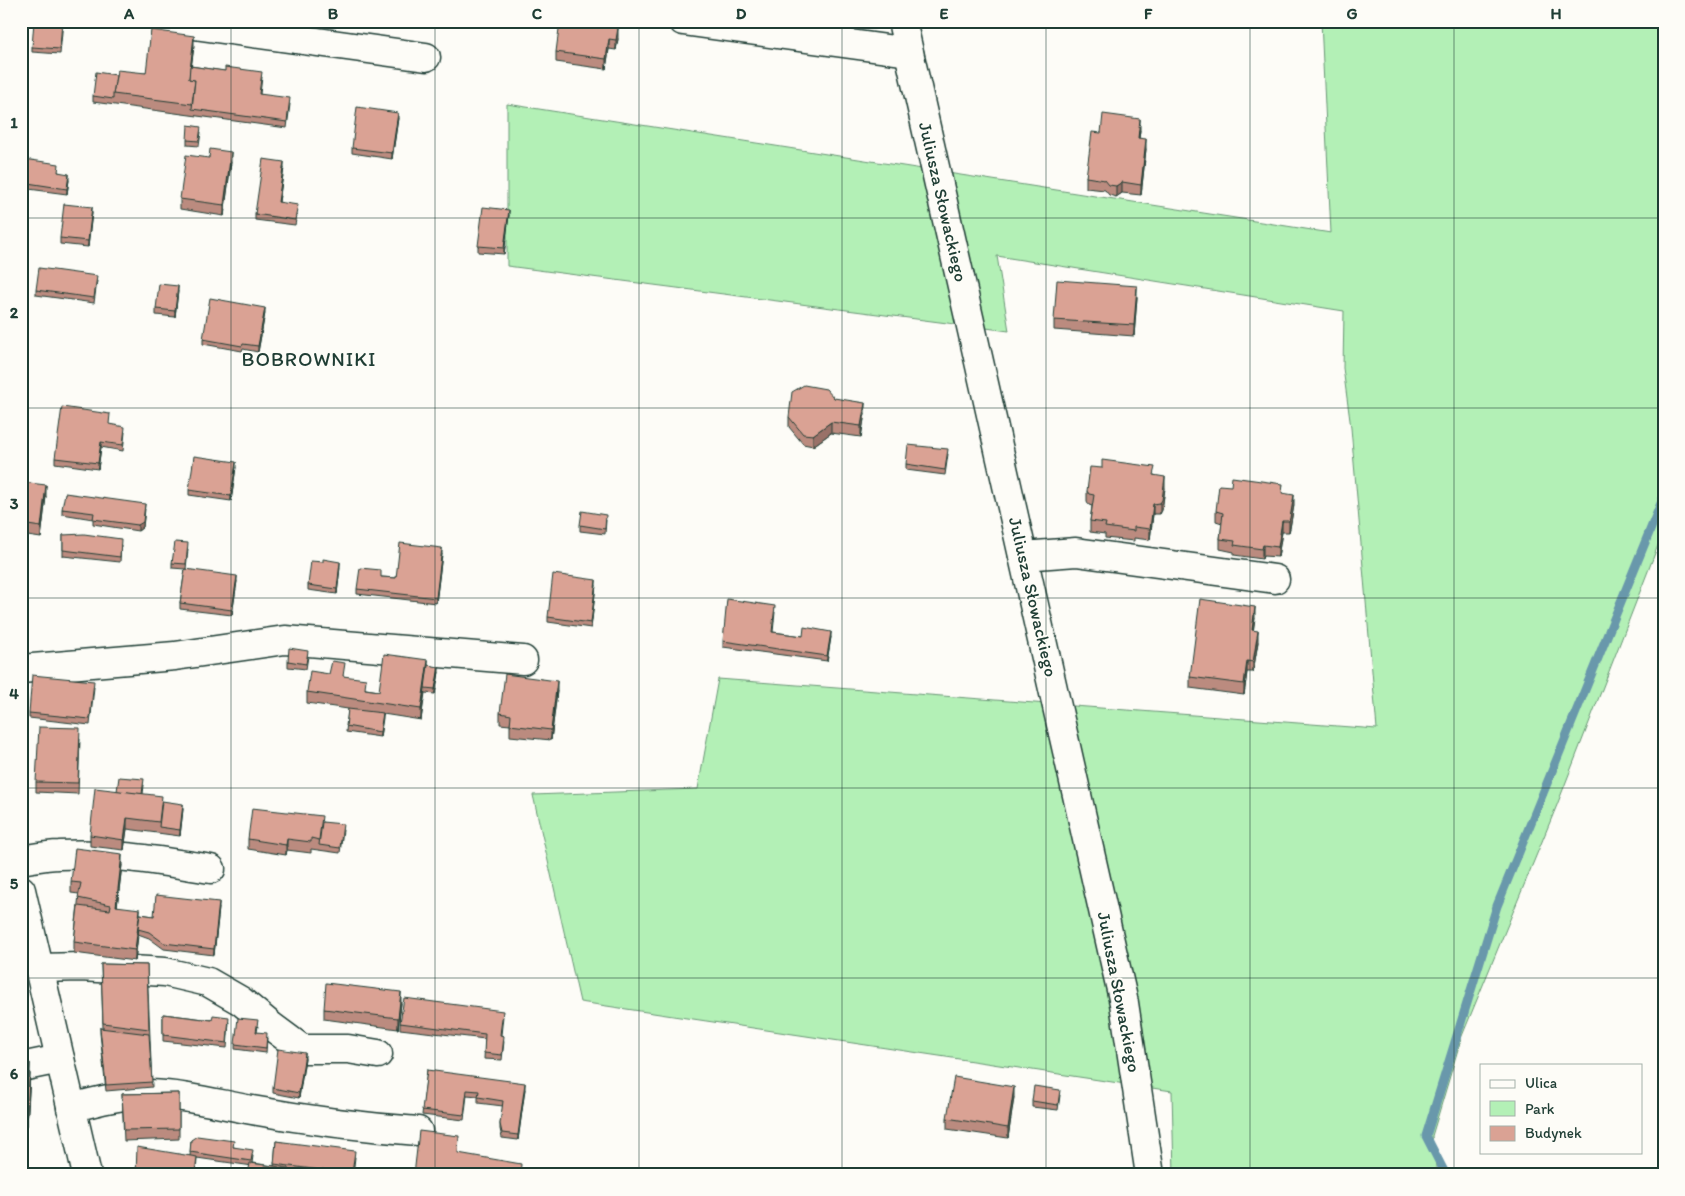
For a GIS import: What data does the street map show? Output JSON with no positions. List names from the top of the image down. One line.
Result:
{"streets":{"street":["Juliusza Słowackiego"]},"districts":["BOBROWNIKI"],"legend":["Ulica","Park","Budynek"],"grid":{"columns":["A","B","C","D","E","F","G","H"],"rows":["1","2","3","4","5","6"]}}
